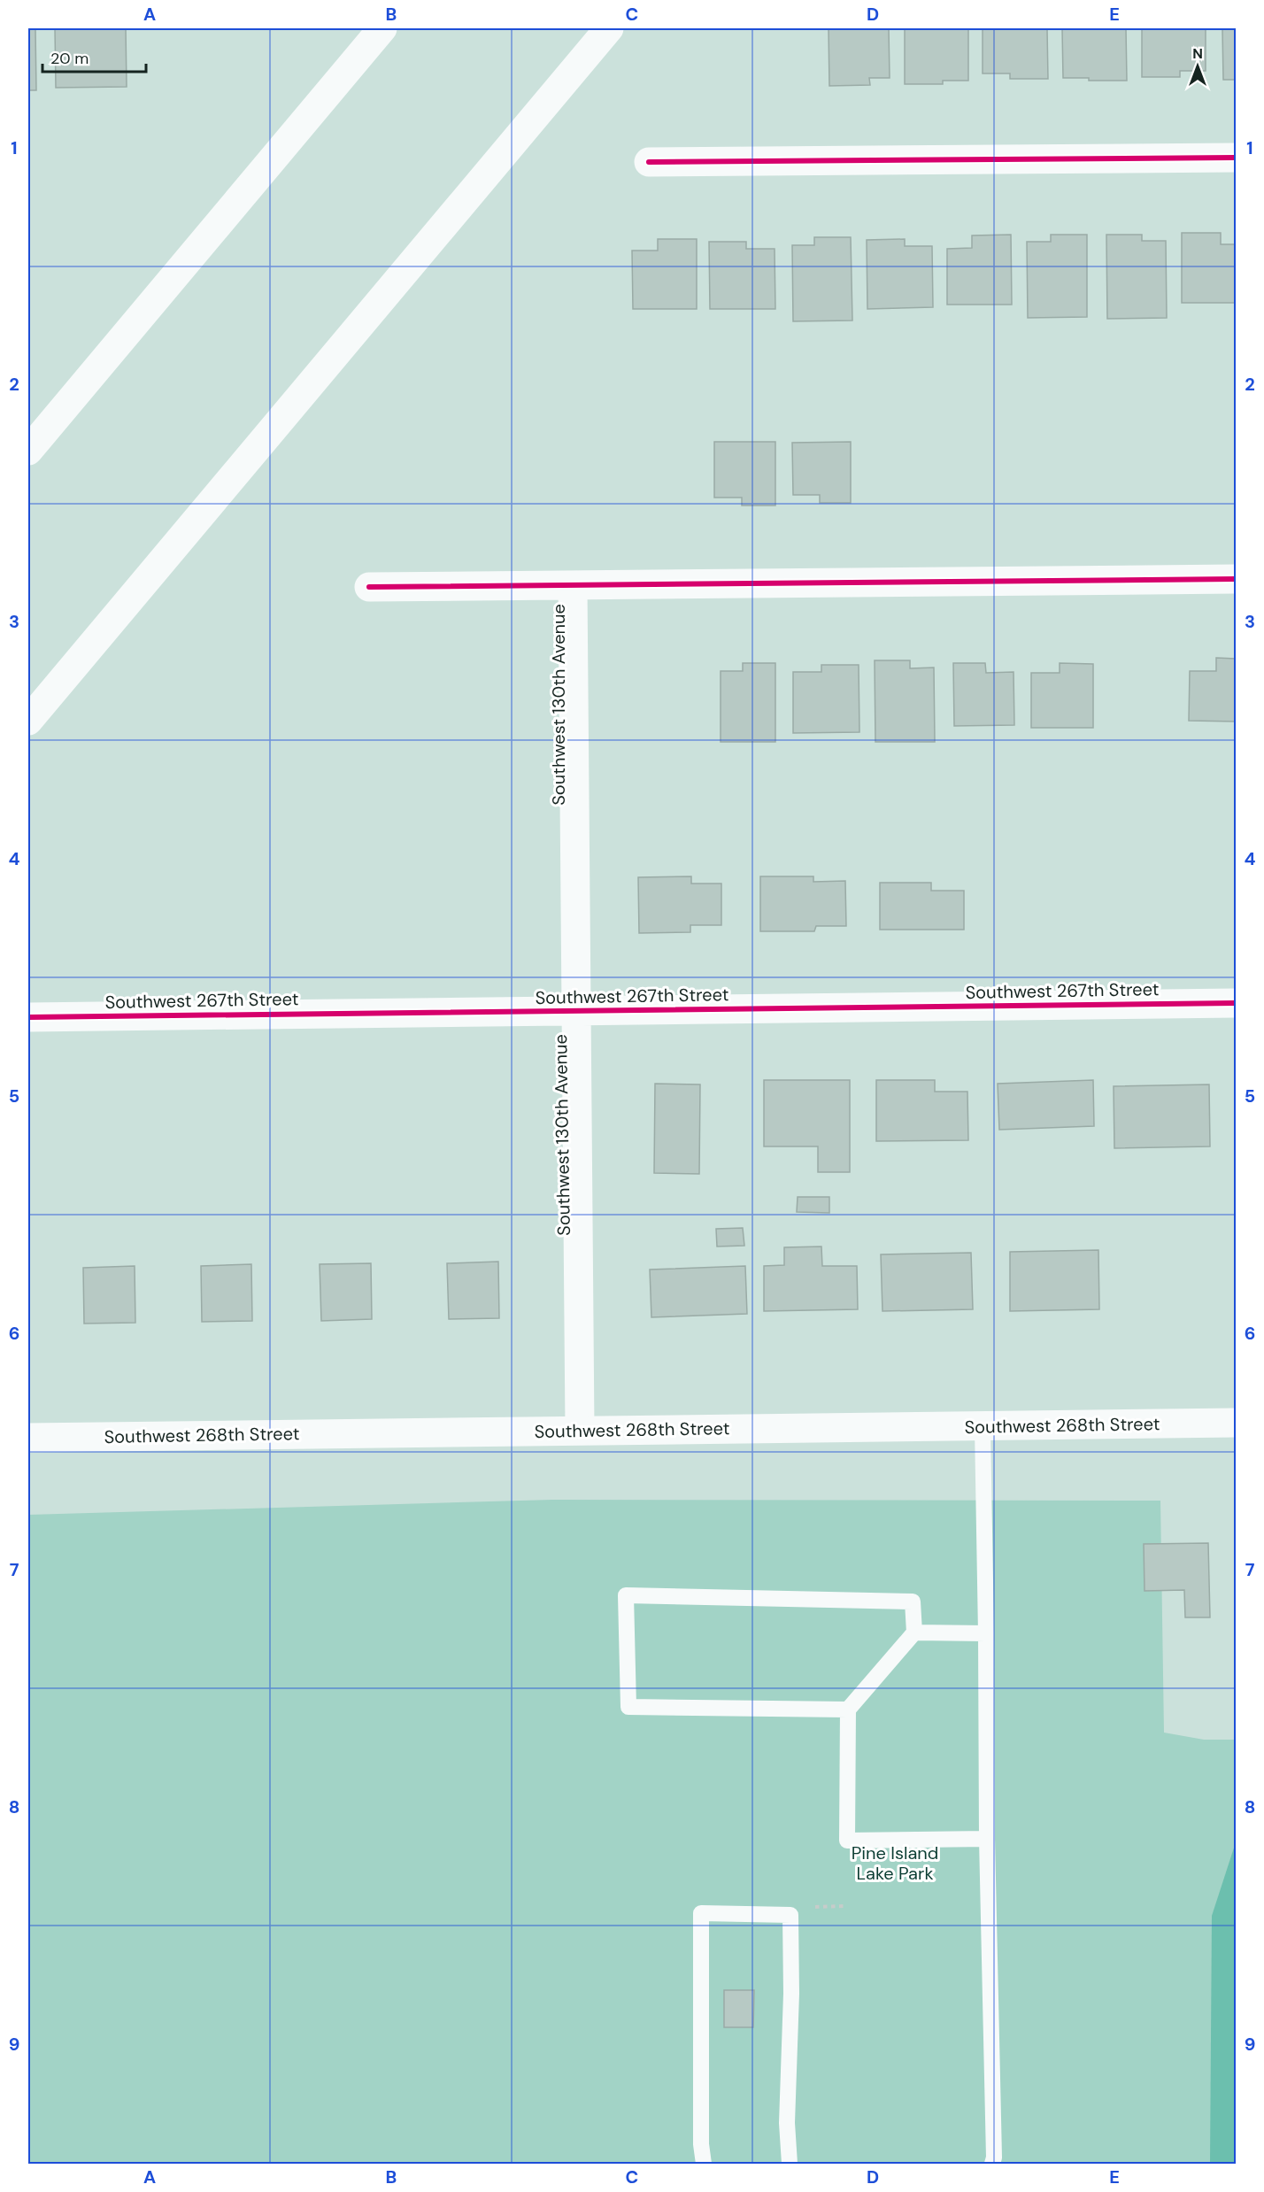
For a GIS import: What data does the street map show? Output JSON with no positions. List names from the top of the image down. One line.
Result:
{"streets":{"main road":["Southwest 130th Avenue","Southwest 267th Street","Southwest 268th Street"]},"crossings":[["Southwest 130th Avenue","Southwest 267th Street"],["Southwest 130th Avenue","Southwest 268th Street"]],"parks":["Pine Island Lake Park"],"scale_bar":"20 m","north":"top","grid":{"columns":["A","B","C","D","E"],"rows":["1","2","3","4","5","6","7","8","9"]}}
